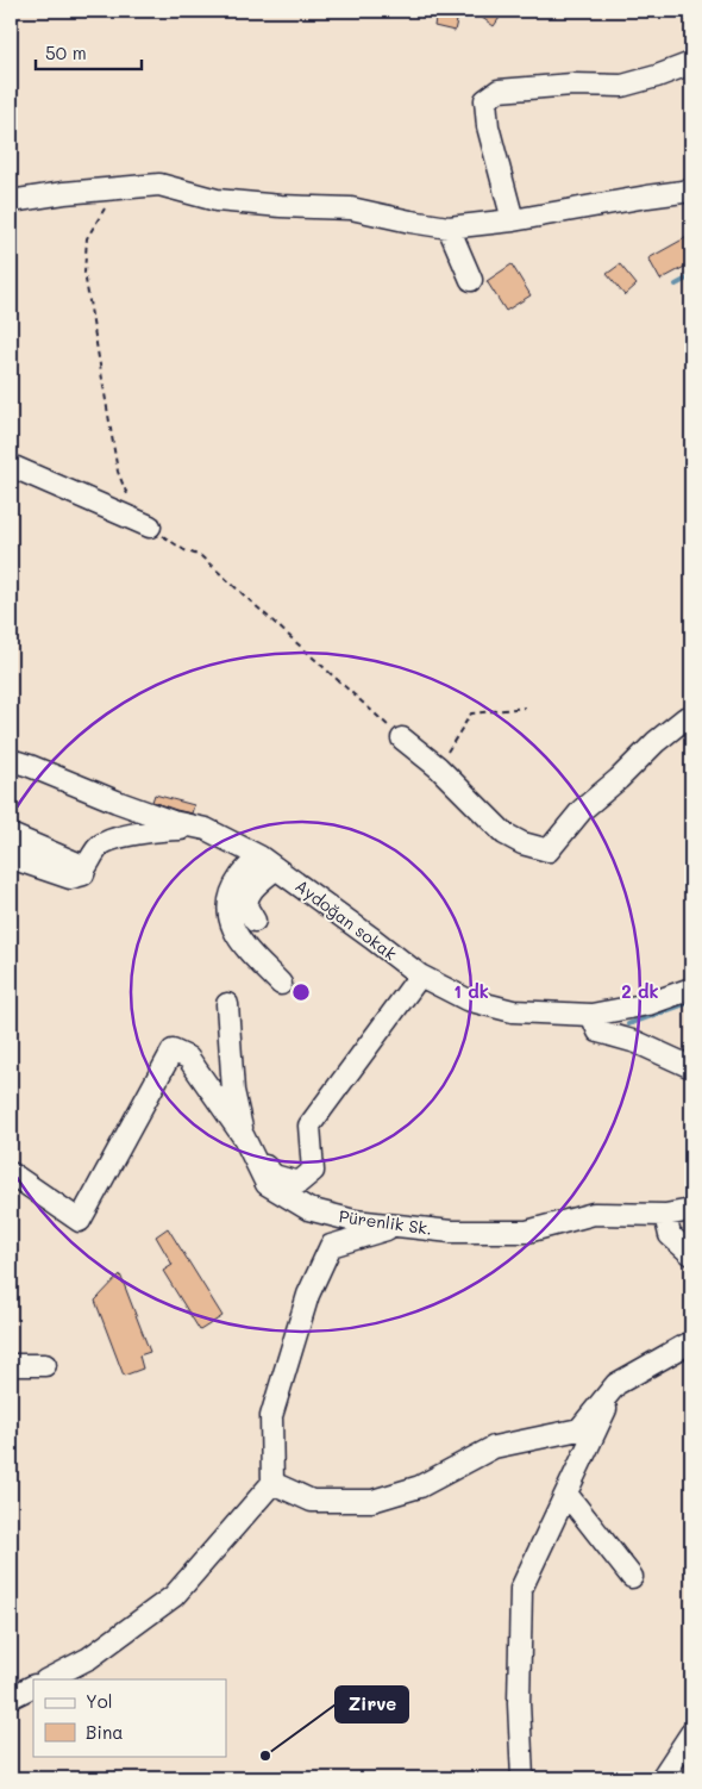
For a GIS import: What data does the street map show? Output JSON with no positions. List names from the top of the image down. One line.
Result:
{"streets":{"street":["Aydoğan sokak","Pürenlik Sk."]},"places":["Zirve"],"legend":["Yol","Bina"],"scale_bar":"50 m","rings":["1 dk","2 dk"]}
